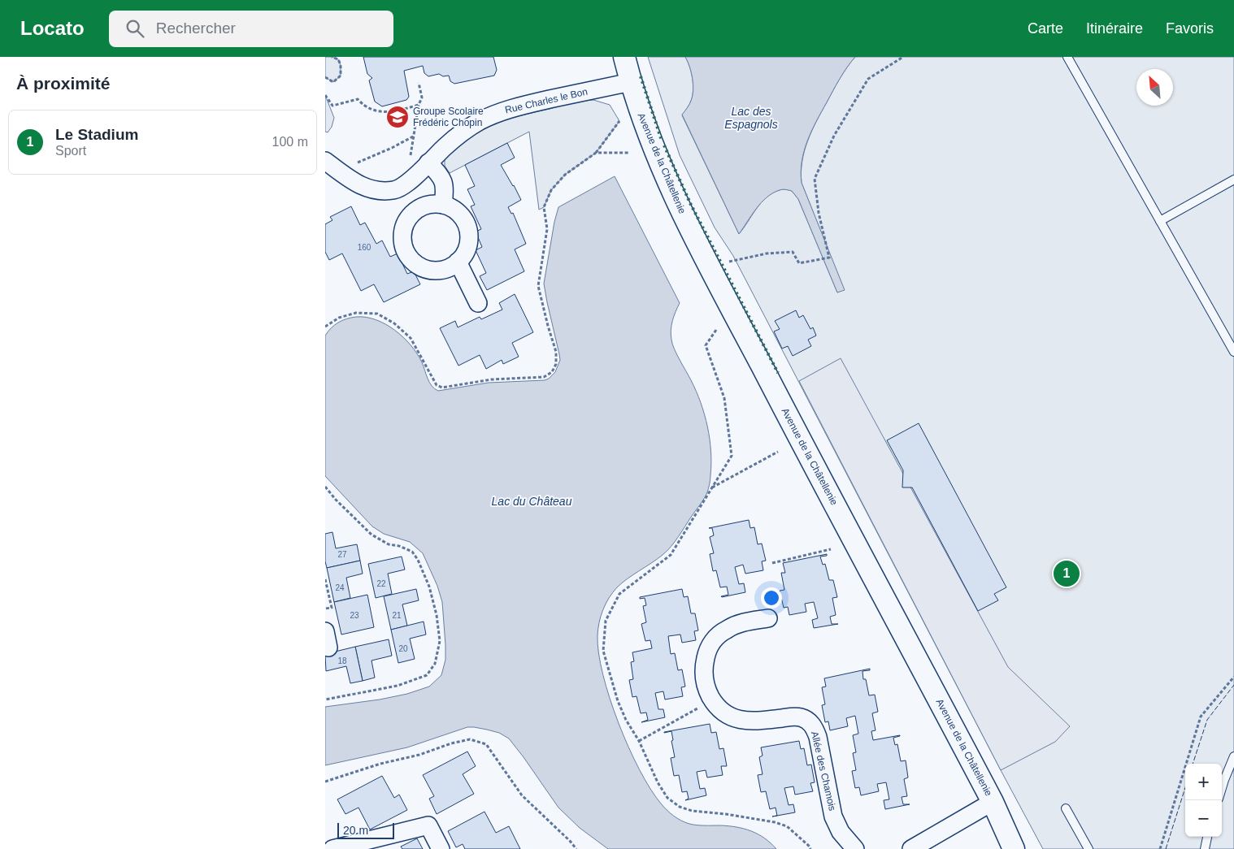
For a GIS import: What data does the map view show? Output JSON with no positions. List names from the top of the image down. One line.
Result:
{"streets":{"street":["Rue Charles le Bon","Avenue de la Châtellenie","Allée des Chamois"]},"crossings":[["Rue Charles le Bon","Avenue de la Châtellenie"]],"water":["Lac des Espagnols","Lac du Château"],"places":{"school or university":["Groupe Scolaire Frédéric Chopin"]},"house_numbers":["160","27","22","24","23","21","20","18"],"scale_bar":"20 m","north":"top left","page":{"header":"Locato","search":"Rechercher","nav":["Carte","Itinéraire","Favoris"],"heading":"À proximité","list":[{"mark":"1","name":"Le Stadium","note":"Sport","value":"100 m"}],"pins":"1","map_buttons":["+","−"],"scale":"20 m"}}
